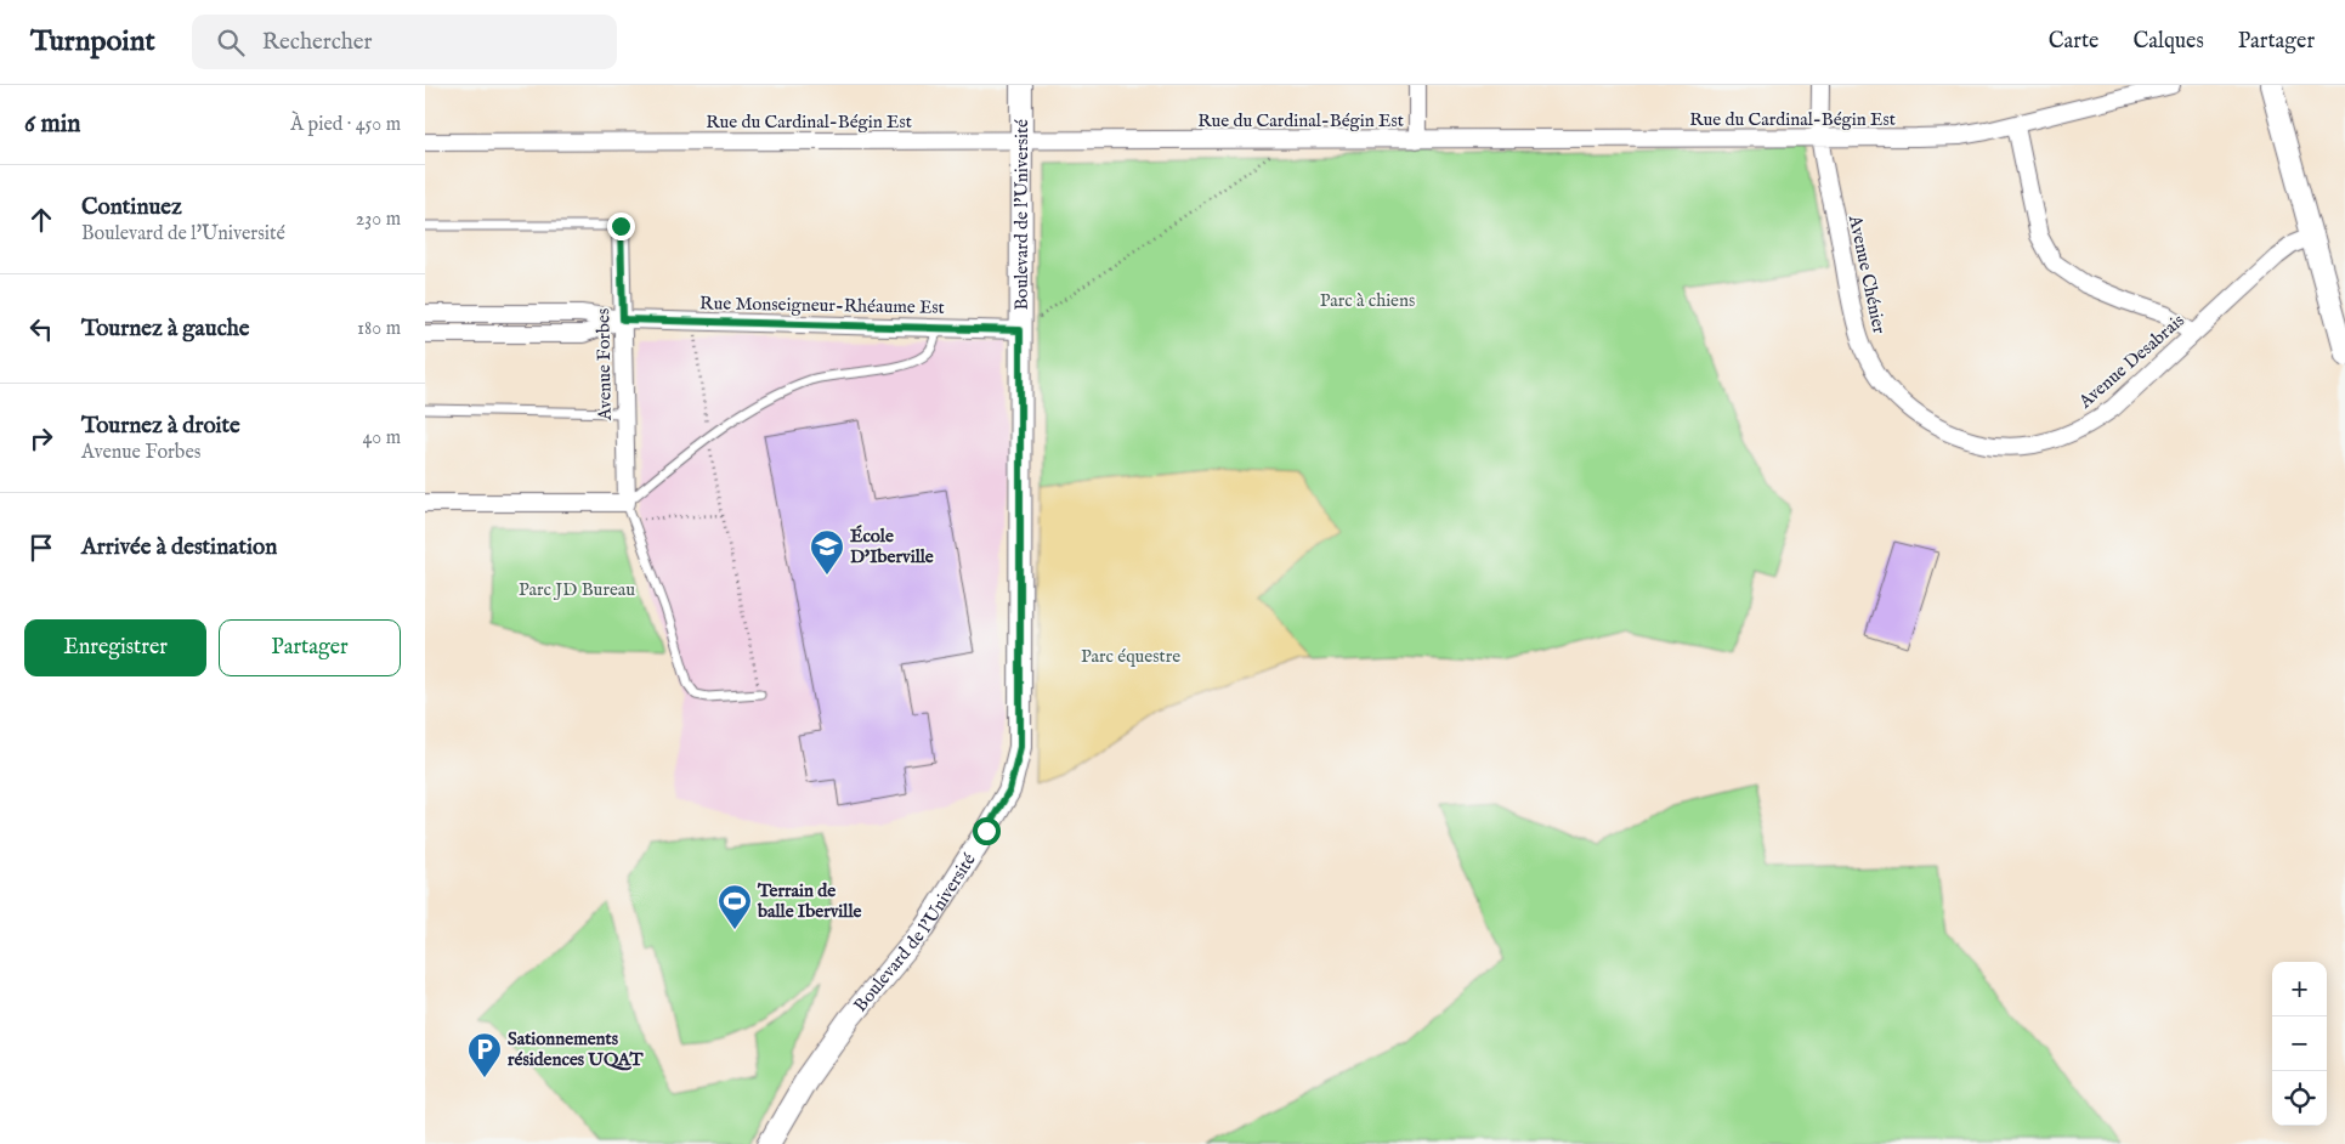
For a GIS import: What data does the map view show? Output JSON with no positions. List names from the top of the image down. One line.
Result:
{"streets":{"street":["Rue du Cardinal-Bégin Est","Boulevard de l'Université","Avenue Chénier","Rue Monseigneur-Rhéaume Est","Avenue Desabrais","Avenue Forbes"]},"crossings":[["Rue du Cardinal-Bégin Est","Boulevard de l'Université"],["Rue du Cardinal-Bégin Est","Avenue Chénier"],["Boulevard de l'Université","Rue Monseigneur-Rhéaume Est"],["Avenue Chénier","Avenue Desabrais"],["Rue Monseigneur-Rhéaume Est","Avenue Forbes"]],"parks":["Parc à chiens","Parc JD Bureau","Parc équestre"],"places":{"school or university":["École D'Iberville"],"sports":["Terrain de balle Iberville"],"parking":["Sationnements résidences UQAT"]},"page":{"header":"Turnpoint","search":"Rechercher","nav":["Carte","Calques","Partager"],"heading":["6 min","À pied · 450 m"],"list":[["Continuez","Boulevard de l'Université","230 m"],["Tournez à gauche","180 m"],["Tournez à droite","Avenue Forbes","40 m"],"Arrivée à destination"],"buttons":["Enregistrer","Partager"],"map_buttons":["+","−"]}}
